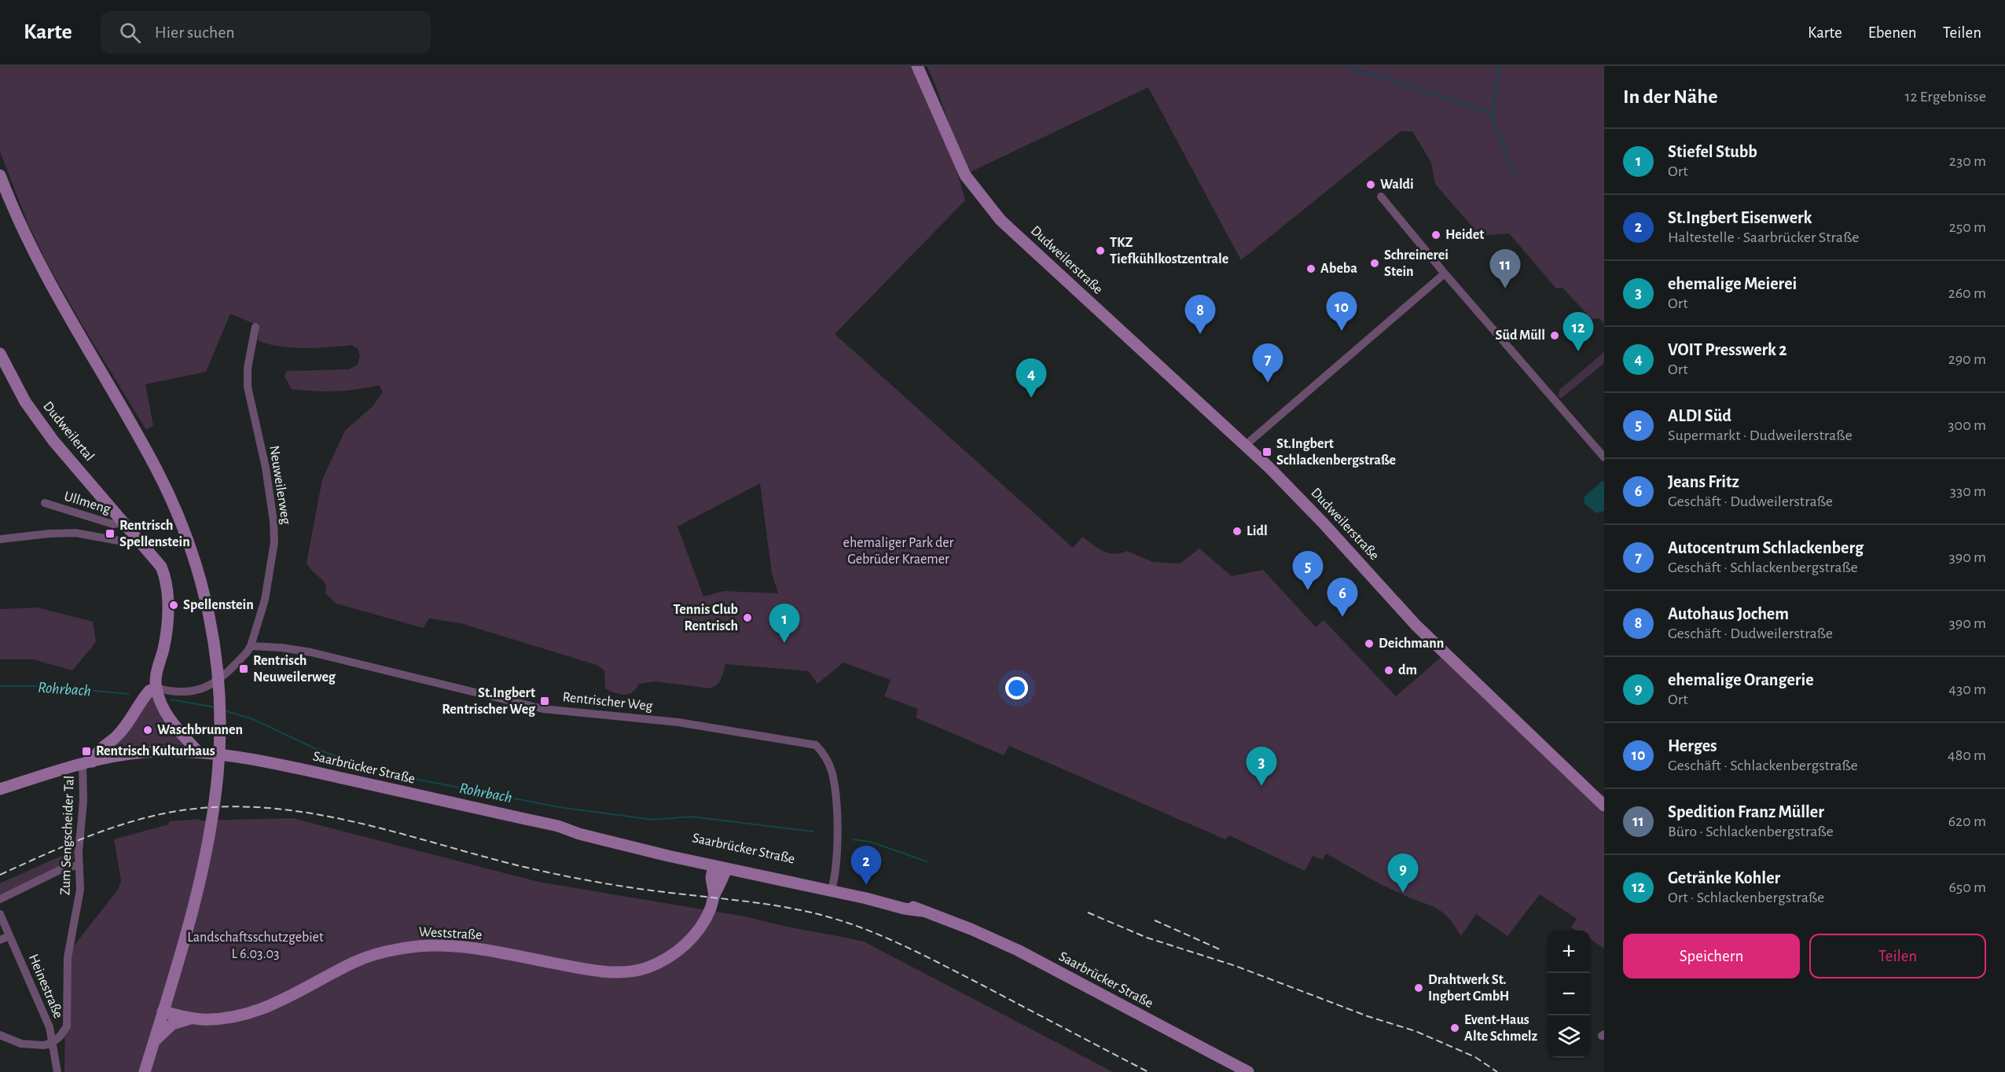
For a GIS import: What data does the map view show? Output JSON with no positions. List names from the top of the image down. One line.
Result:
{"streets":{"main road":["Dudweilerstraße","Dudweilertal","Saarbrücker Straße","Weststraße"],"street":["Neuweilerweg","Ullmeng","Rentrischer Weg","Zum Sengscheider Tal","Heinestraße"]},"crossings":[["Dudweilertal","Neuweilerweg"],["Dudweilertal","Ullmeng"],["Neuweilerweg","Rentrischer Weg"],["Rentrischer Weg","Saarbrücker Straße"],["Saarbrücker Straße","Zum Sengscheider Tal"],["Saarbrücker Straße","Weststraße"],["Zum Sengscheider Tal","Heinestraße"]],"water":["Rohrbach"],"parks":["ehemaliger Park der Gebrüder Kraemer","Landschaftsschutzgebiet L 6.03.03"],"places":{"other":["Waldi","Heidet","TKZ Tiefkühlkostzentrale","Schreinerei Stein","Abeba","Süd Müll","Lidl","Spellenstein","Tennis Club Rentrisch","Deichmann","dm","Waschbrunnen","Drahtwerk St. Ingbert GmbH","Event-Haus Alte Schmelz"],"transit":["St.Ingbert Schlackenbergstraße","Rentrisch Spellenstein","Rentrisch Neuweilerweg","St.Ingbert Rentrischer Weg","Rentrisch Kulturhaus"]},"page":{"header":"Karte","search":"Hier suchen","nav":["Karte","Ebenen","Teilen"],"heading":["In der Nähe","12 Ergebnisse"],"list":[{"mark":"1","name":"Stiefel Stubb","note":"Ort","value":"230 m"},{"mark":"2","name":"St.Ingbert Eisenwerk","note":"Haltestelle · Saarbrücker Straße","value":"250 m"},{"mark":"3","name":"ehemalige Meierei","note":"Ort","value":"260 m"},{"mark":"4","name":"VOIT Presswerk 2","note":"Ort","value":"290 m"},{"mark":"5","name":"ALDI Süd","note":"Supermarkt · Dudweilerstraße","value":"300 m"},{"mark":"6","name":"Jeans Fritz","note":"Geschäft · Dudweilerstraße","value":"330 m"},{"mark":"7","name":"Autocentrum Schlackenberg","note":"Geschäft · Schlackenbergstraße","value":"390 m"},{"mark":"8","name":"Autohaus Jochem","note":"Geschäft · Dudweilerstraße","value":"390 m"},{"mark":"9","name":"ehemalige Orangerie","note":"Ort","value":"430 m"},{"mark":"10","name":"Herges","note":"Geschäft · Schlackenbergstraße","value":"480 m"},{"mark":"11","name":"Spedition Franz Müller","note":"Büro · Schlackenbergstraße","value":"620 m"},{"mark":"12","name":"Getränke Kohler","note":"Ort · Schlackenbergstraße","value":"650 m"}],"pins":["11","10","8","12","7","4","5","6","1","3","2","9"],"buttons":["Speichern","Teilen"],"map_buttons":["+","−"]}}
